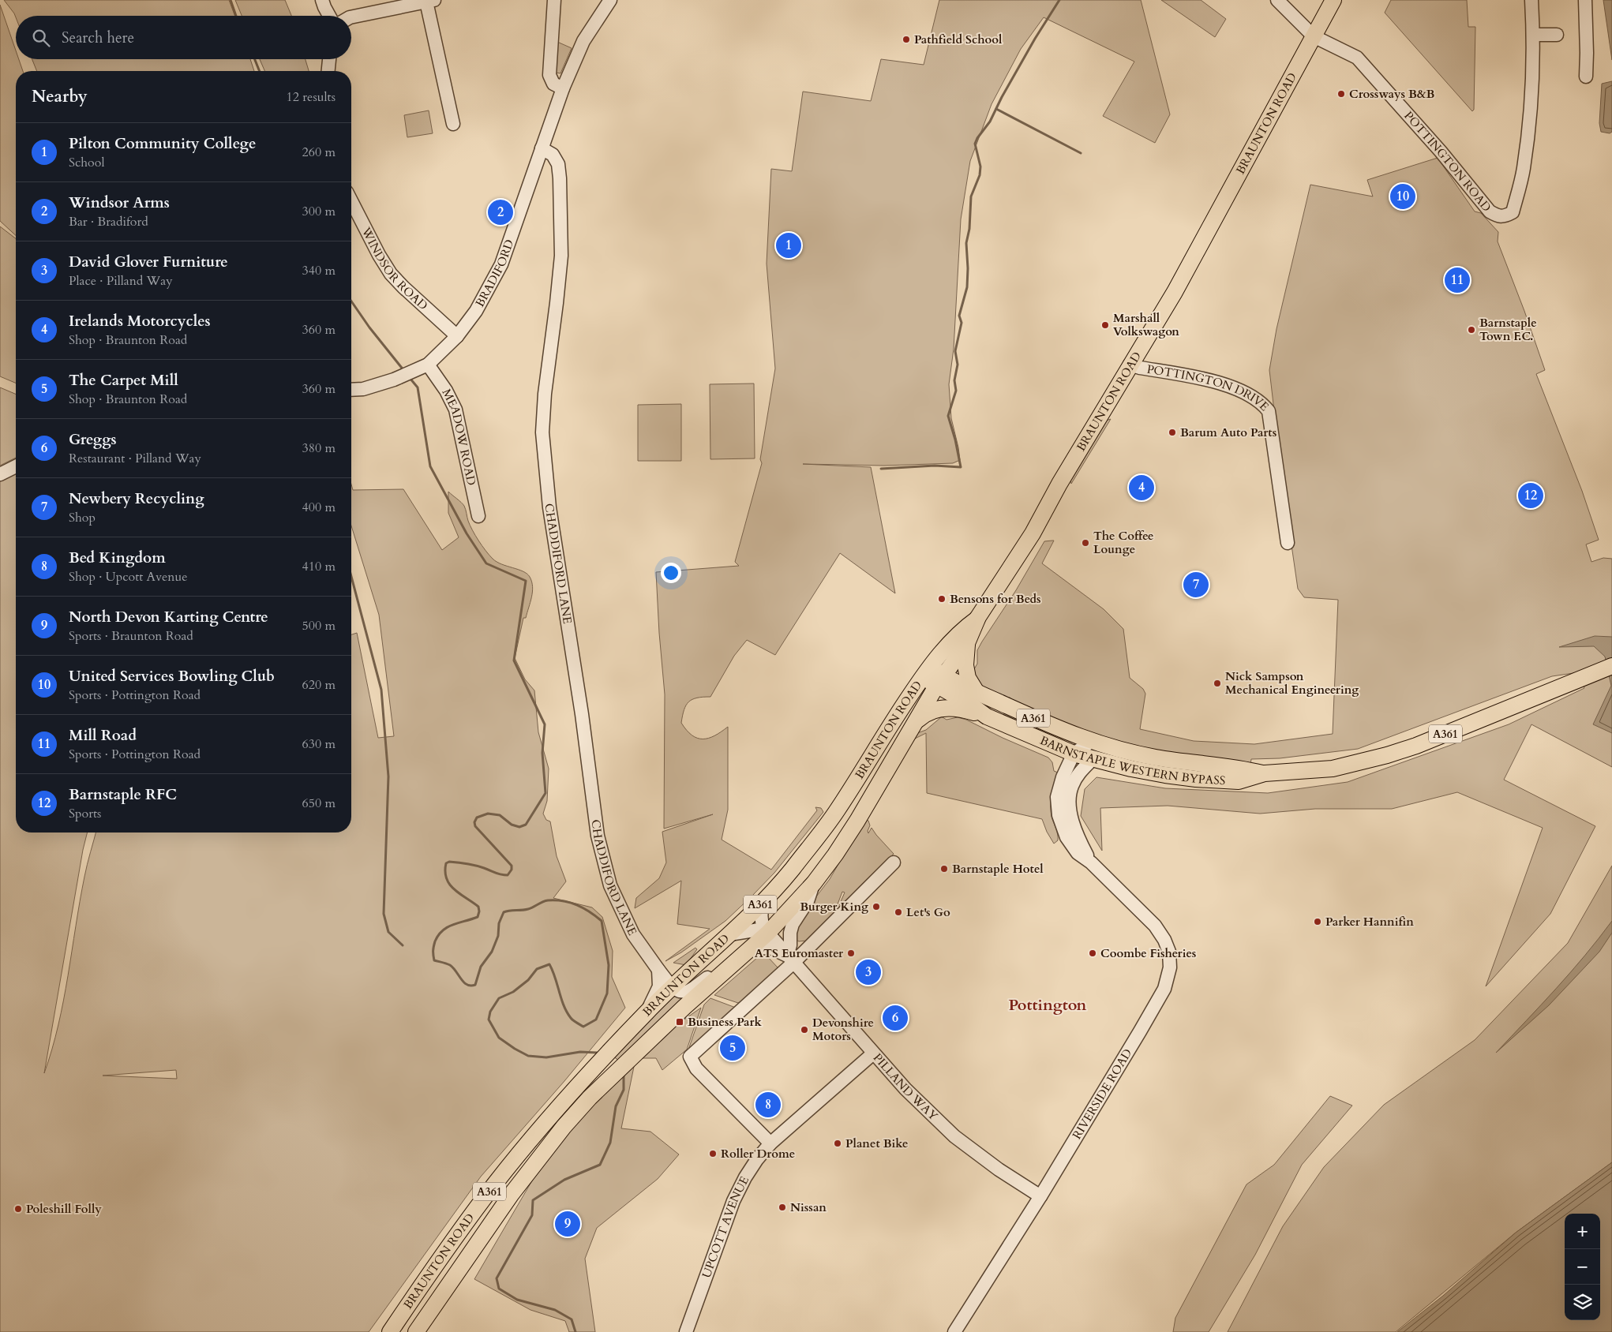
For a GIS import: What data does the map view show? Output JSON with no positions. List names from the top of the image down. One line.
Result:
{"streets":{"main road":["BRAUNTON ROAD","A361","BARNSTAPLE WESTERN BYPASS"],"street":["POTTINGTON ROAD","WINDSOR ROAD","BRADIFORD","POTTINGTON DRIVE","MEADOW ROAD","CHADDIFORD LANE","PILLAND WAY","RIVERSIDE ROAD","UPCOTT AVENUE"]},"crossings":[["BRAUNTON ROAD","POTTINGTON ROAD"],["BRAUNTON ROAD","POTTINGTON DRIVE"],["BRAUNTON ROAD","CHADDIFORD LANE"],["BRAUNTON ROAD","A361"],["BRAUNTON ROAD","BARNSTAPLE WESTERN BYPASS"],["BRAUNTON ROAD","PILLAND WAY"],["WINDSOR ROAD","BRADIFORD"],["BRADIFORD","MEADOW ROAD"],["BRADIFORD","CHADDIFORD LANE"],["A361","BARNSTAPLE WESTERN BYPASS"],["BARNSTAPLE WESTERN BYPASS","RIVERSIDE ROAD"],["PILLAND WAY","RIVERSIDE ROAD"],["PILLAND WAY","UPCOTT AVENUE"]],"districts":["Pottington"],"places":{"other":["Pathfield School","Crossways B&B","Marshall Volkswagon","Barnstaple Town F.C.","Barum Auto Parts","The Coffee Lounge","Bensons for Beds","Nick Sampson Mechanical Engineering","Barnstaple Hotel","Burger King","Let's Go","Parker Hannifin","ATS Euromaster","Coombe Fisheries","Devonshire Motors","Planet Bike","Roller Drome","Nissan","Poleshill Folly"],"transit":["Business Park"]},"page":{"search":"Search here","heading":["Nearby","12 results"],"list":[{"mark":"1","name":"Pilton Community College","note":"School","value":"260 m"},{"mark":"2","name":"Windsor Arms","note":"Bar · Bradiford","value":"300 m"},{"mark":"3","name":"David Glover Furniture","note":"Place · Pilland Way","value":"340 m"},{"mark":"4","name":"Irelands Motorcycles","note":"Shop · Braunton Road","value":"360 m"},{"mark":"5","name":"The Carpet Mill","note":"Shop · Braunton Road","value":"360 m"},{"mark":"6","name":"Greggs","note":"Restaurant · Pilland Way","value":"380 m"},{"mark":"7","name":"Newbery Recycling","note":"Shop","value":"400 m"},{"mark":"8","name":"Bed Kingdom","note":"Shop · Upcott Avenue","value":"410 m"},{"mark":"9","name":"North Devon Karting Centre","note":"Sports · Braunton Road","value":"500 m"},{"mark":"10","name":"United Services Bowling Club","note":"Sports · Pottington Road","value":"620 m"},{"mark":"11","name":"Mill Road","note":"Sports · Pottington Road","value":"630 m"},{"mark":"12","name":"Barnstaple RFC","note":"Sports","value":"650 m"}],"pins":["10","2","1","11","4","12","7","3","6","5","8","9"],"map_buttons":["+","−"]}}
